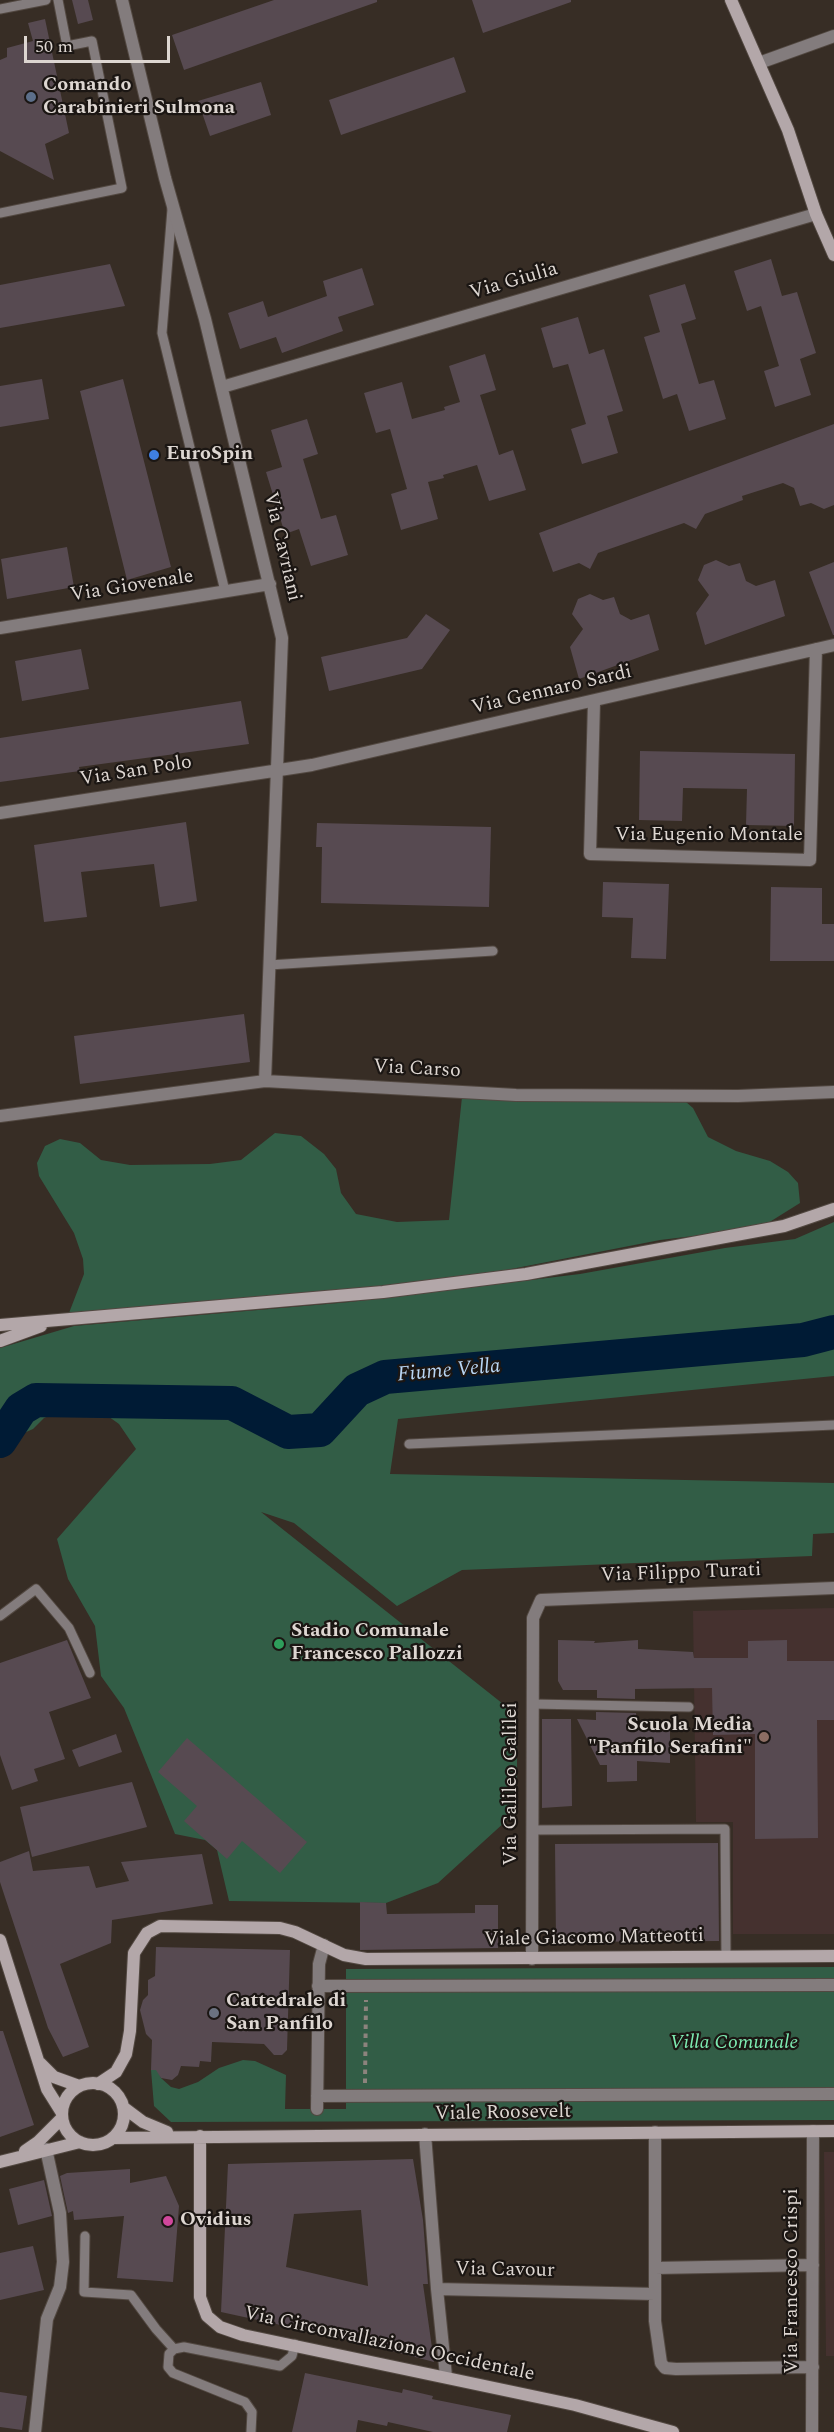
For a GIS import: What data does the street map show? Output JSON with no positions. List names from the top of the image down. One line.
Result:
{"streets":{"street":["Via Giulia","Via Cavriani","Via Giovenale","Via Gennaro Sardi","Via San Polo","Via Eugenio Montale","Via Carso","Via Filippo Turati","Via Galileo Galilei","Viale Giacomo Matteotti","Viale Roosevelt","Via Cavour","Via Francesco Crispi","Via Circonvallazione Occidentale"]},"crossings":[["Via Giulia","Via Cavriani"],["Via Cavriani","Via Giovenale"],["Via Cavriani","Via Gennaro Sardi"],["Via Cavriani","Via San Polo"],["Via Cavriani","Via Carso"],["Via Gennaro Sardi","Via San Polo"],["Via Gennaro Sardi","Via Eugenio Montale"],["Via Filippo Turati","Via Galileo Galilei"],["Via Galileo Galilei","Viale Giacomo Matteotti"],["Viale Giacomo Matteotti","Viale Roosevelt"],["Viale Roosevelt","Via Cavour"],["Viale Roosevelt","Via Francesco Crispi"],["Viale Roosevelt","Via Circonvallazione Occidentale"]],"water":["Fiume Vella"],"parks":["Villa Comunale"],"places":["Comando Carabinieri Sulmona","EuroSpin","Stadio Comunale Francesco Pallozzi","Scuola Media \"Panfilo Serafini\"","Cattedrale di San Panfilo","Ovidius"],"scale_bar":"50 m"}
